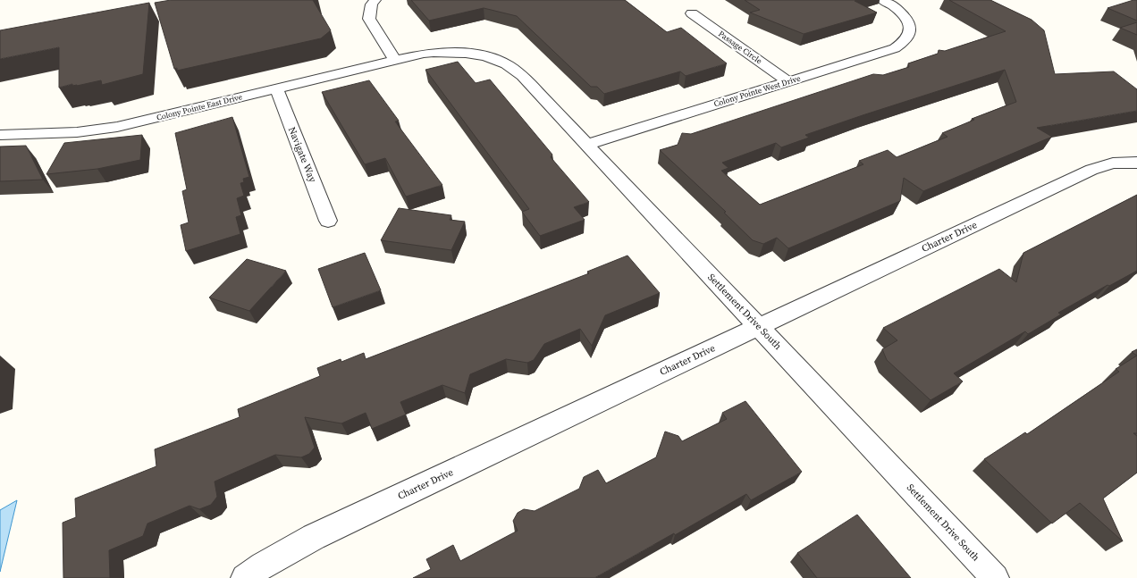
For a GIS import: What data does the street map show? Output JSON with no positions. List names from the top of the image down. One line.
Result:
{"streets":{"street":["Passage Circle","Colony Pointe West Drive","Colony Pointe East Drive","Navigate Way","Charter Drive","Settlement Drive South"]},"crossings":[["Passage Circle","Colony Pointe West Drive"],["Colony Pointe West Drive","Settlement Drive South"],["Colony Pointe East Drive","Navigate Way"],["Colony Pointe East Drive","Settlement Drive South"],["Charter Drive","Settlement Drive South"]]}
